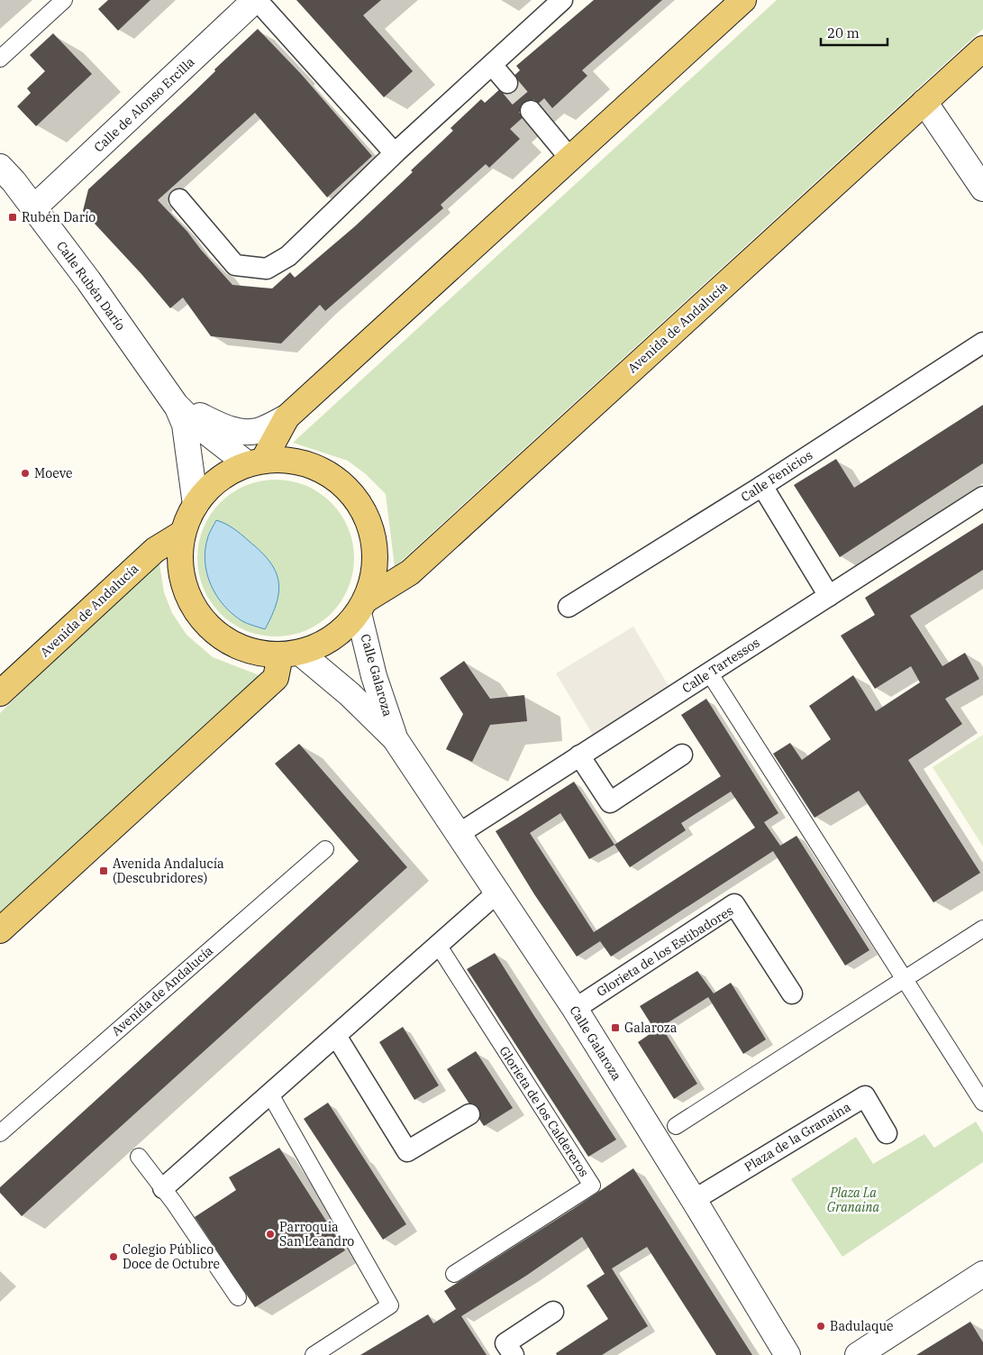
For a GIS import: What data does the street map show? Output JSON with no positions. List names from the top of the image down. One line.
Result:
{"streets":{"main road":["Avenida de Andalucía"],"street":["Calle de Alonso Ercilla","Calle Rubén Darío","Calle Fenicios","Calle Tartessos","Calle Galaroza","Glorieta de los Estibadores","Glorieta de los Caldereros","Plaza de la Granaína"]},"crossings":[["Calle de Alonso Ercilla","Calle Rubén Darío"],["Avenida de Andalucía","Calle Galaroza"],["Calle Tartessos","Calle Galaroza"],["Calle Galaroza","Glorieta de los Estibadores"],["Calle Galaroza","Plaza de la Granaína"]],"parks":["Plaza La Granaina"],"places":{"transit":["Rubén Darío","Avenida Andalucía (Descubridores)","Galaroza"],"other":["Moeve","Parroquia San Leandro","Colegio Público Doce de Octubre","Badulaque"]},"scale_bar":"20 m"}
